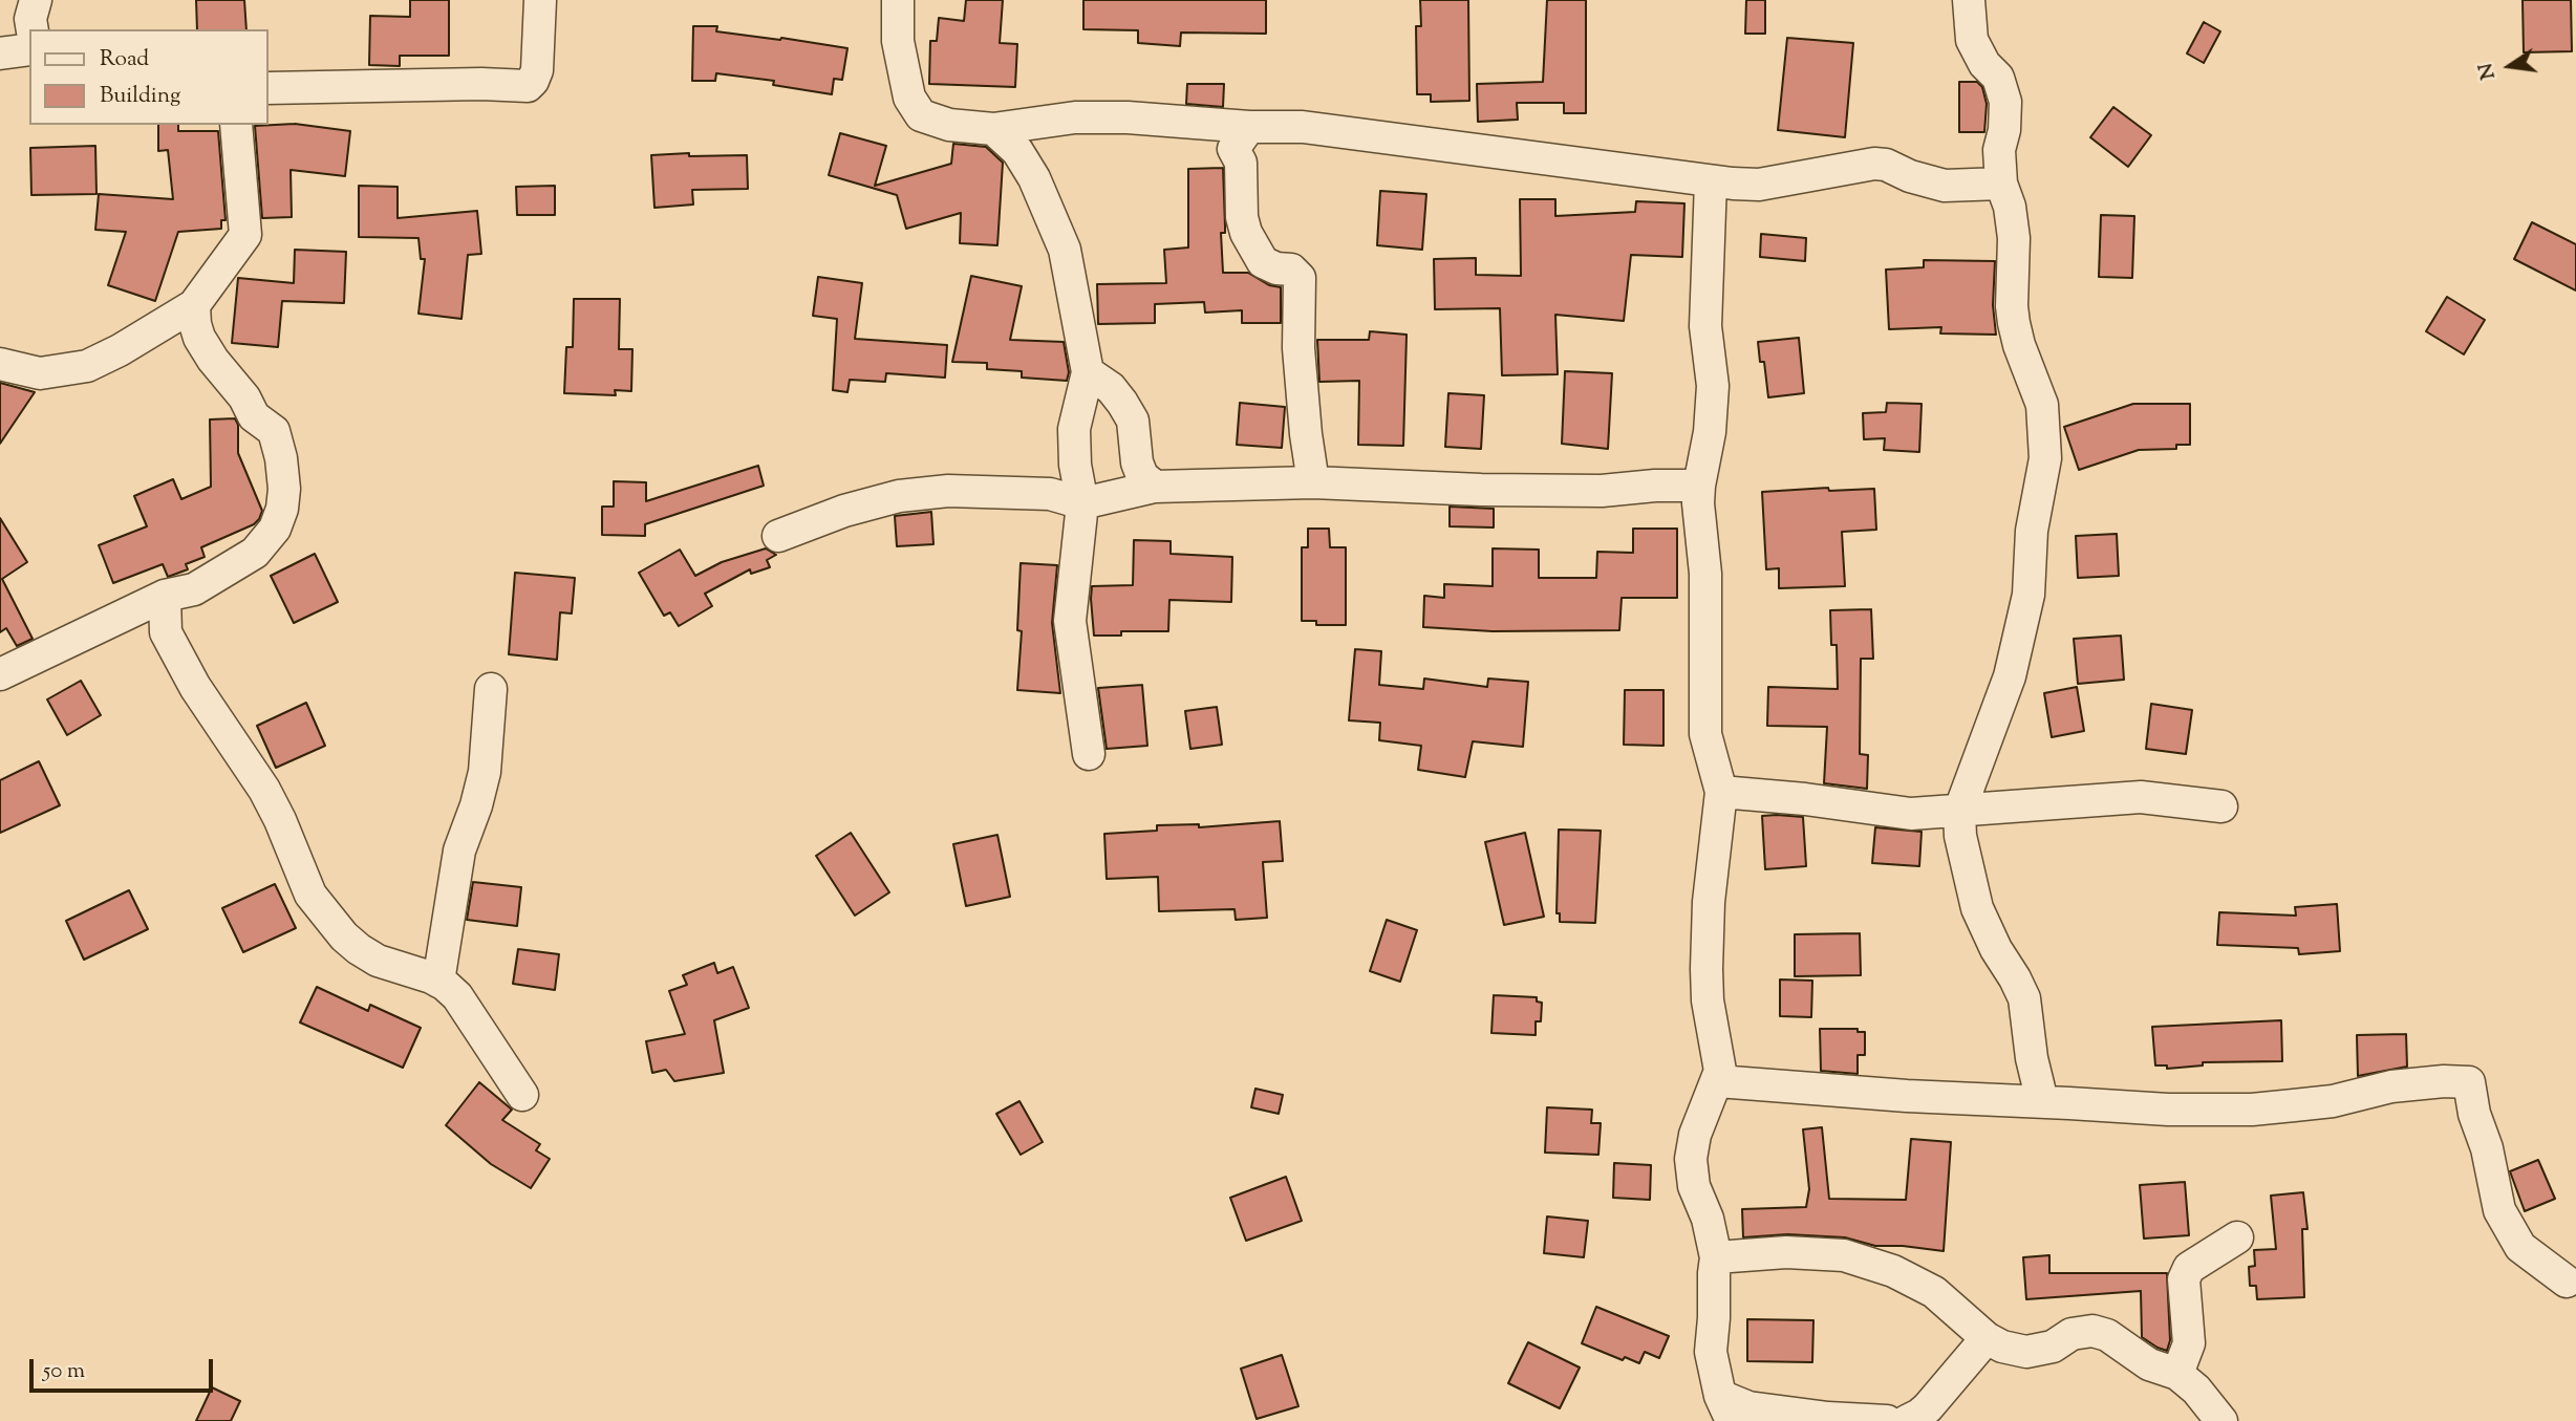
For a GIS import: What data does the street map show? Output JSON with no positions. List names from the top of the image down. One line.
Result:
{"legend":["Road","Building"],"scale_bar":"50 m","north":"left"}
